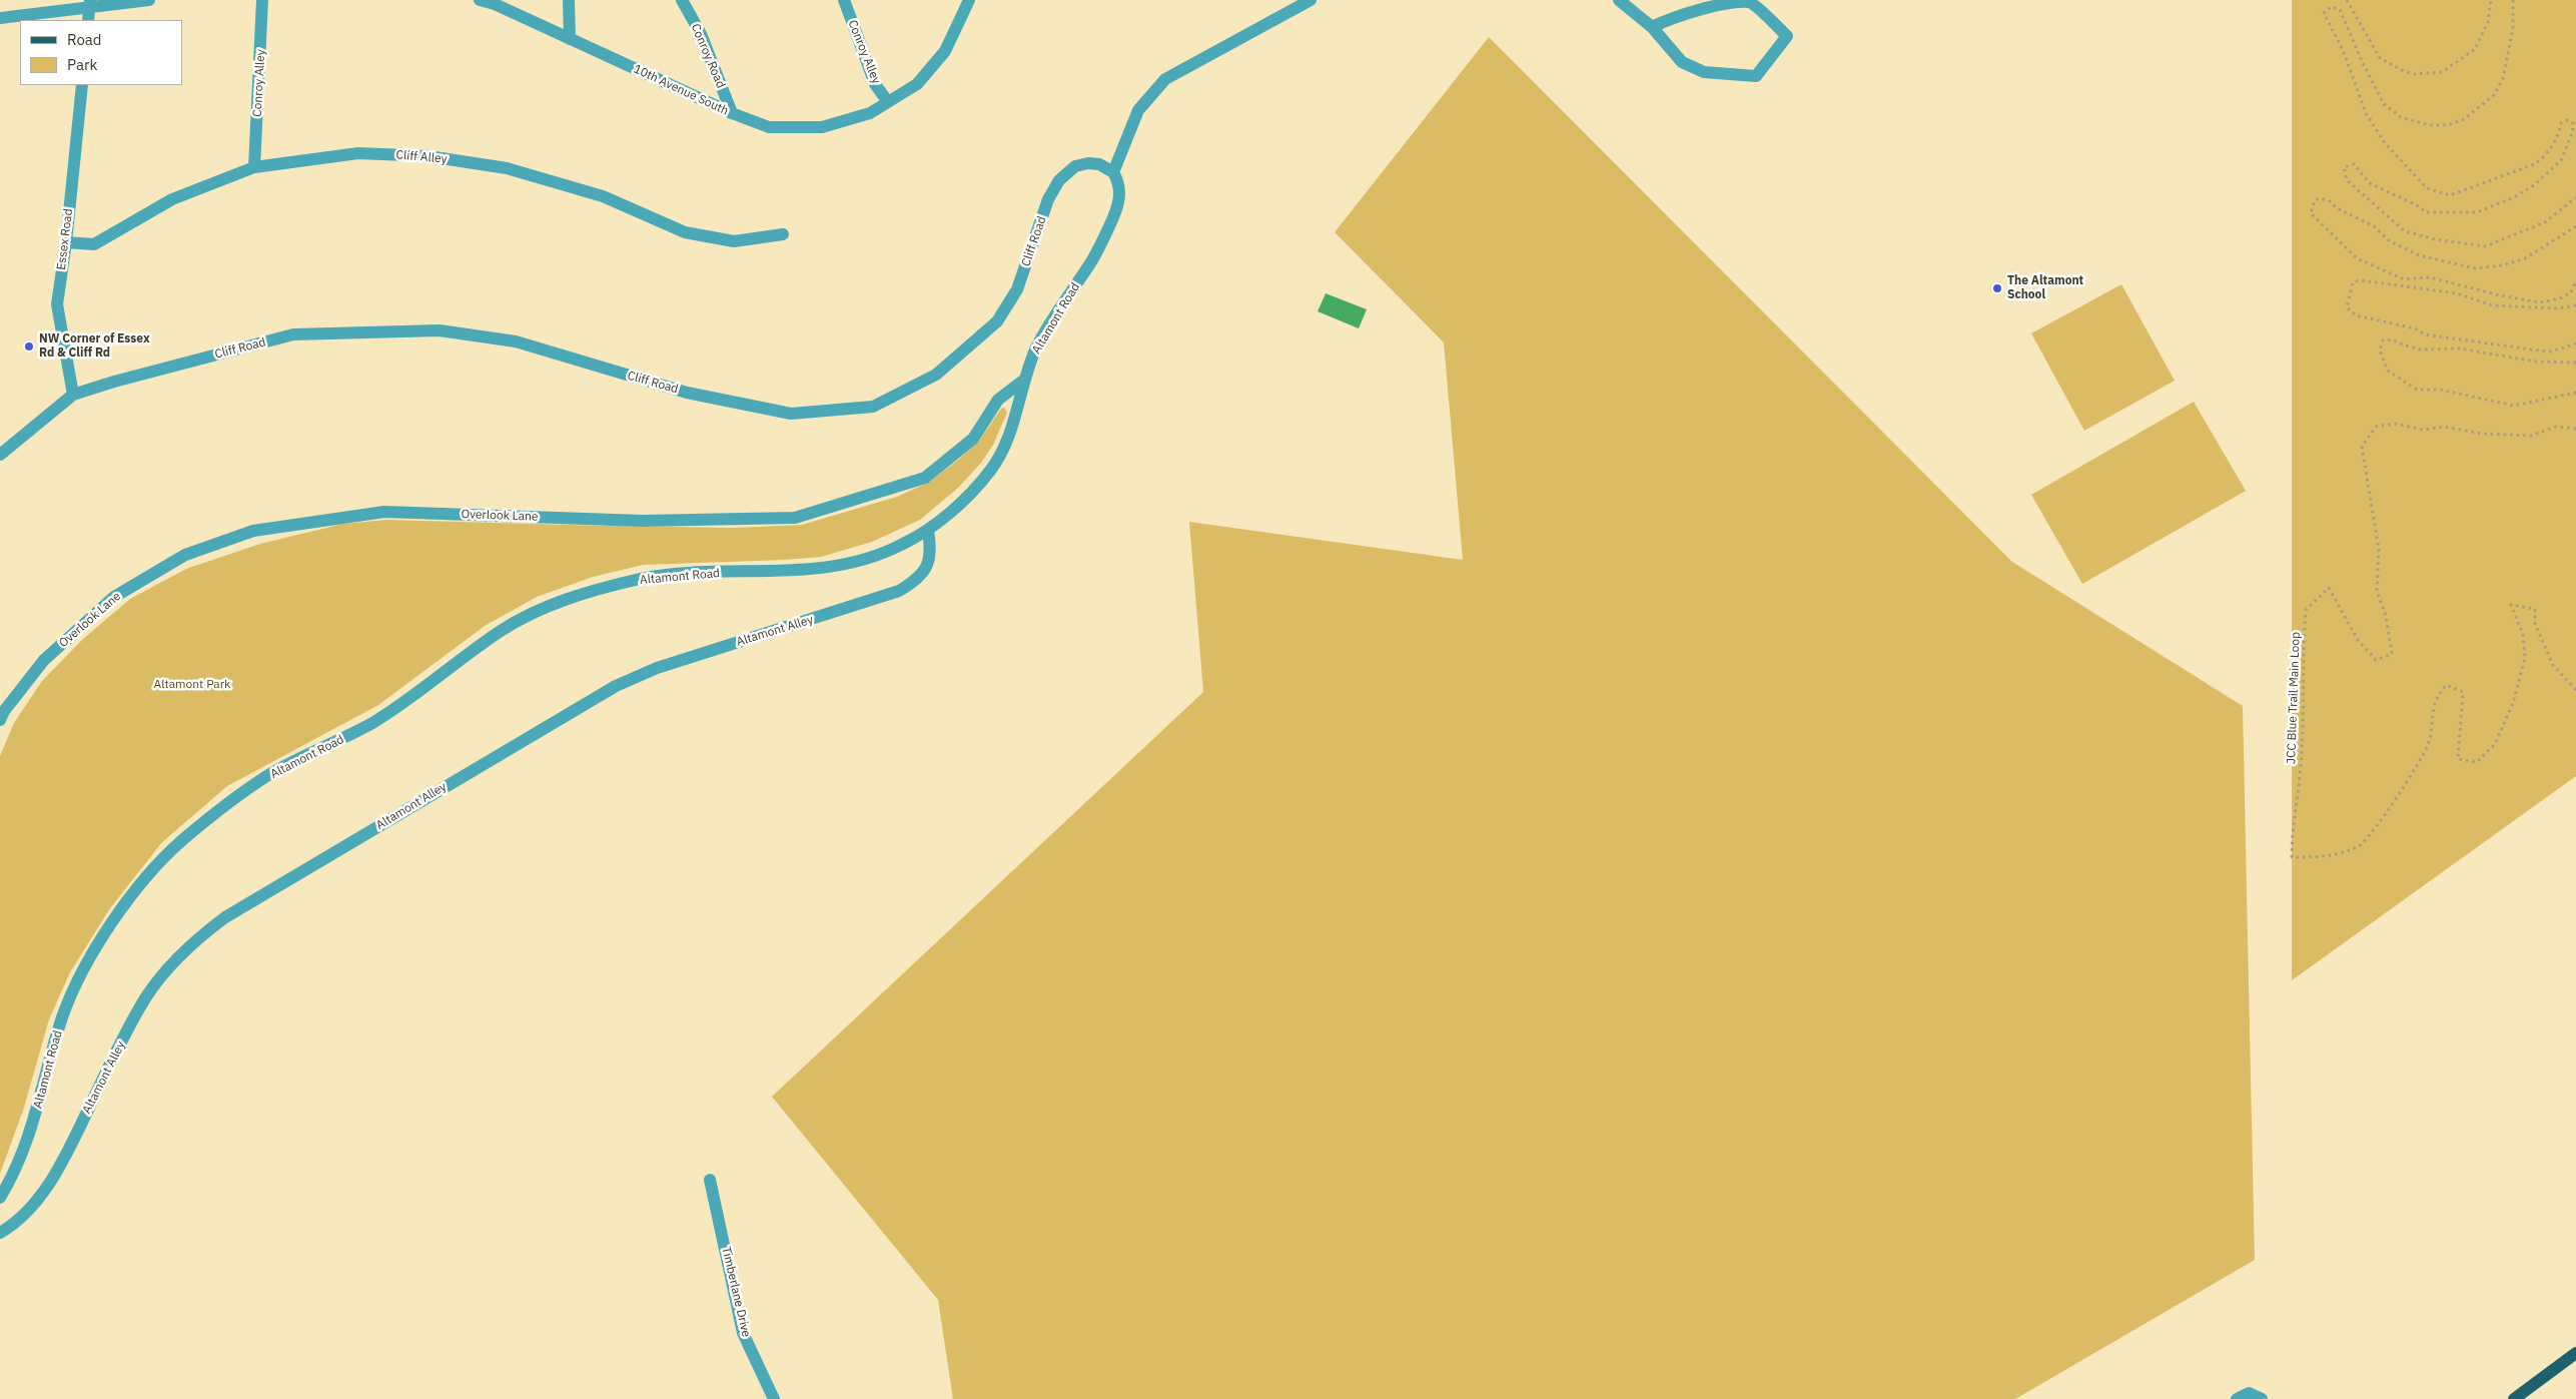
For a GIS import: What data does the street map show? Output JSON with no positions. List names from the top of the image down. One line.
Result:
{"streets":{"street":["Conroy Alley","Conroy Road","10th Avenue South","Cliff Alley","Essex Road","Cliff Road","Altamont Road","Overlook Lane","Altamont Alley","Timberlane Drive"],"path":["JCC Blue Trail Main Loop"]},"crossings":[["Conroy Alley","10th Avenue South"],["Conroy Alley","Cliff Alley"],["Conroy Road","10th Avenue South"],["Cliff Alley","Essex Road"],["Essex Road","Cliff Road"],["Cliff Road","Altamont Road"],["Altamont Road","Overlook Lane"],["Altamont Road","Altamont Alley"]],"parks":["Altamont Park"],"places":["The Altamont School","NW Corner of Essex Rd & Cliff Rd"],"legend":["Road","Park"]}
